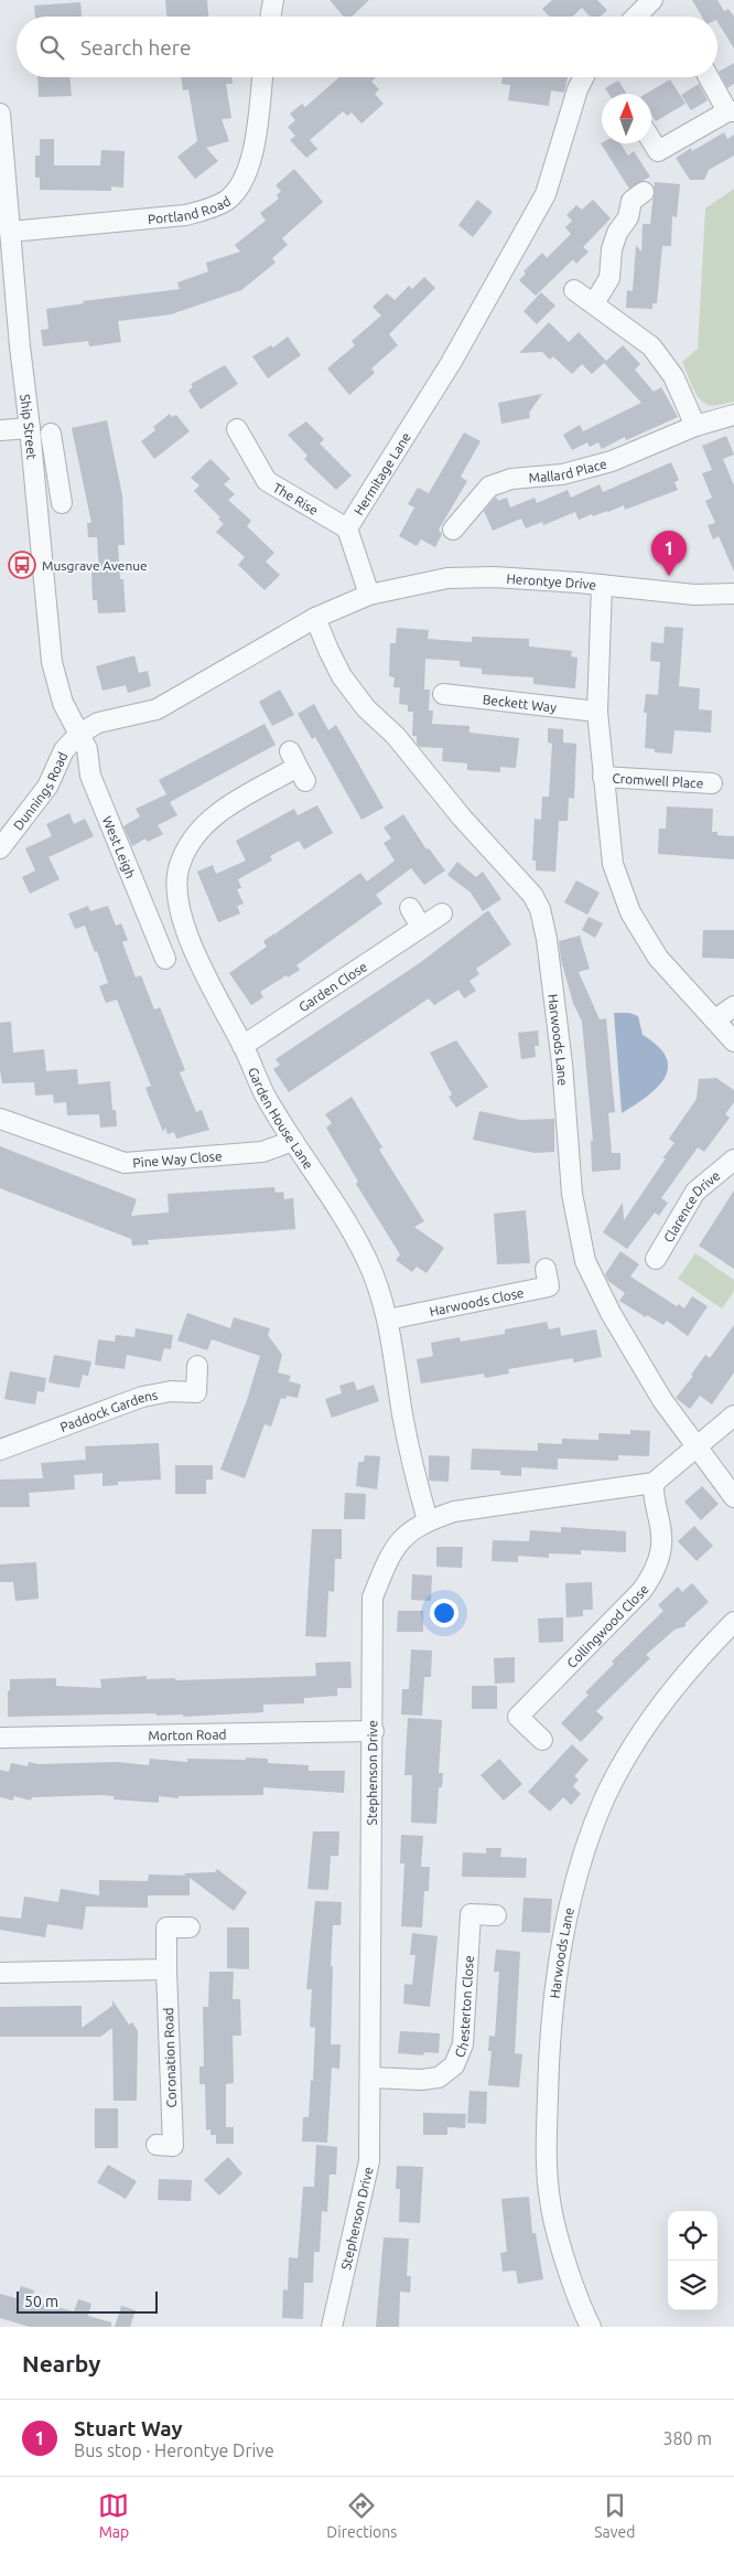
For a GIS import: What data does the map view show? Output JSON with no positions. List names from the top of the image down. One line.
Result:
{"streets":{"street":["Portland Road","Ship Street","Mallard Place","Hermitage Lane","The Rise","Herontye Drive","Beckett Way","Cromwell Place","Dunnings Road","West Leigh","Garden Close","Harwoods Lane","Garden House Lane","Pine Way Close","Clarence Drive","Harwoods Close","Paddock Gardens","Collingwood Close","Morton Road","Stephenson Drive","Chesterton Close","Coronation Road"]},"crossings":[["Portland Road","Ship Street"],["Ship Street","Dunnings Road"],["Ship Street","West Leigh"],["Hermitage Lane","The Rise"],["Hermitage Lane","Herontye Drive"],["Dunnings Road","West Leigh"],["Garden Close","Garden House Lane"],["Garden House Lane","Pine Way Close"],["Garden House Lane","Harwoods Close"],["Garden House Lane","Stephenson Drive"],["Collingwood Close","Stephenson Drive"],["Morton Road","Stephenson Drive"],["Stephenson Drive","Chesterton Close"]],"places":{"bus stop":["Musgrave Avenue"]},"scale_bar":"50 m","north":"top","page":{"search":"Search here","pins":"1","scale":"50 m","heading":"Nearby","list":[{"mark":"1","name":"Stuart Way","note":"Bus stop · Herontye Drive","value":"380 m"}],"nav":["Map","Directions","Saved"]}}
